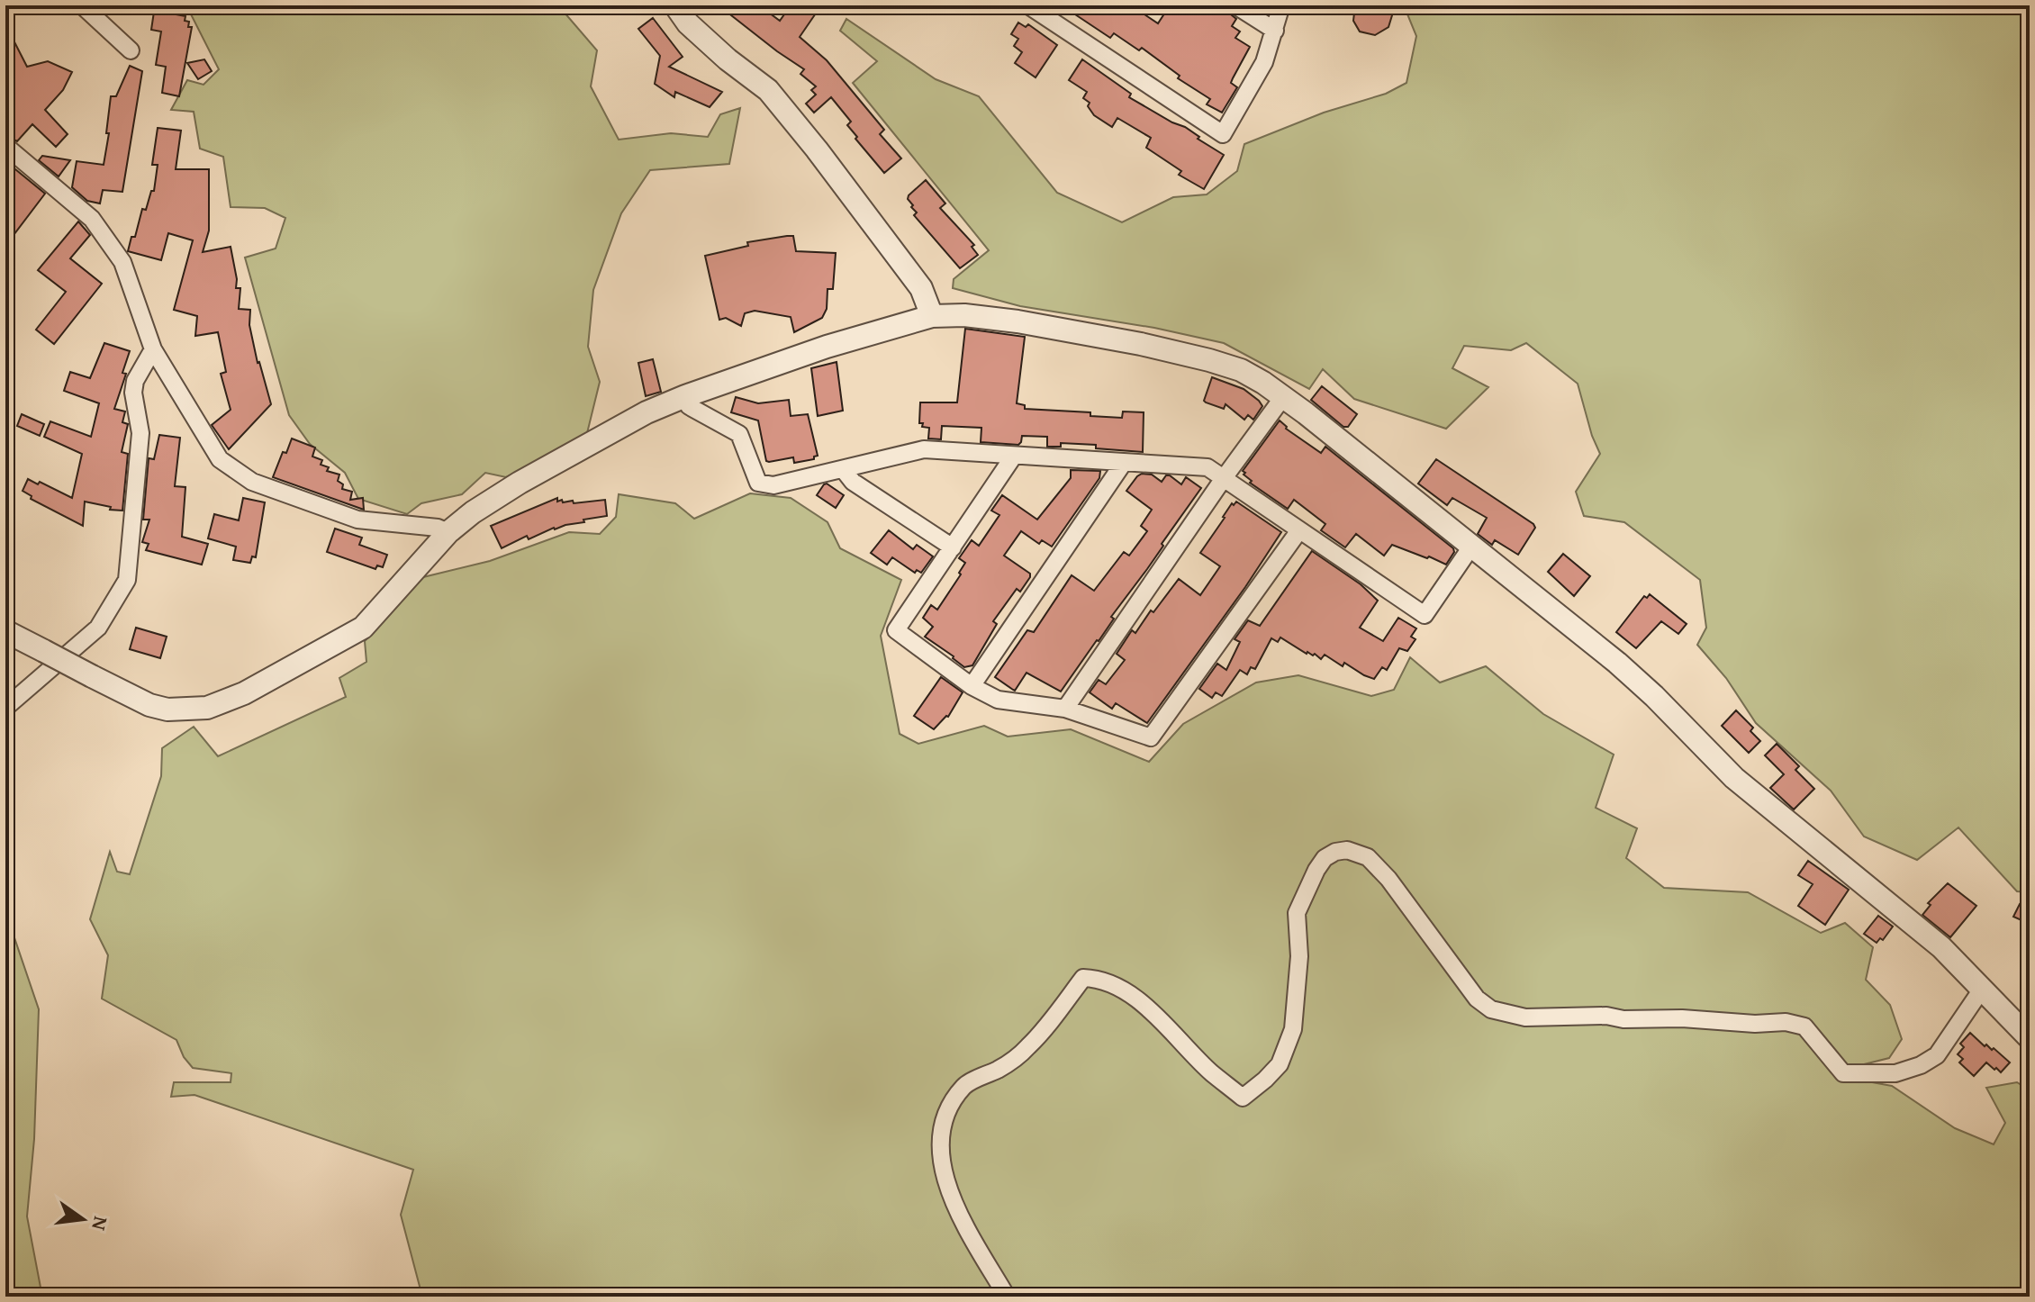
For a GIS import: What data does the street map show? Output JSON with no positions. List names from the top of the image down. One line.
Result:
{"north":"right"}
